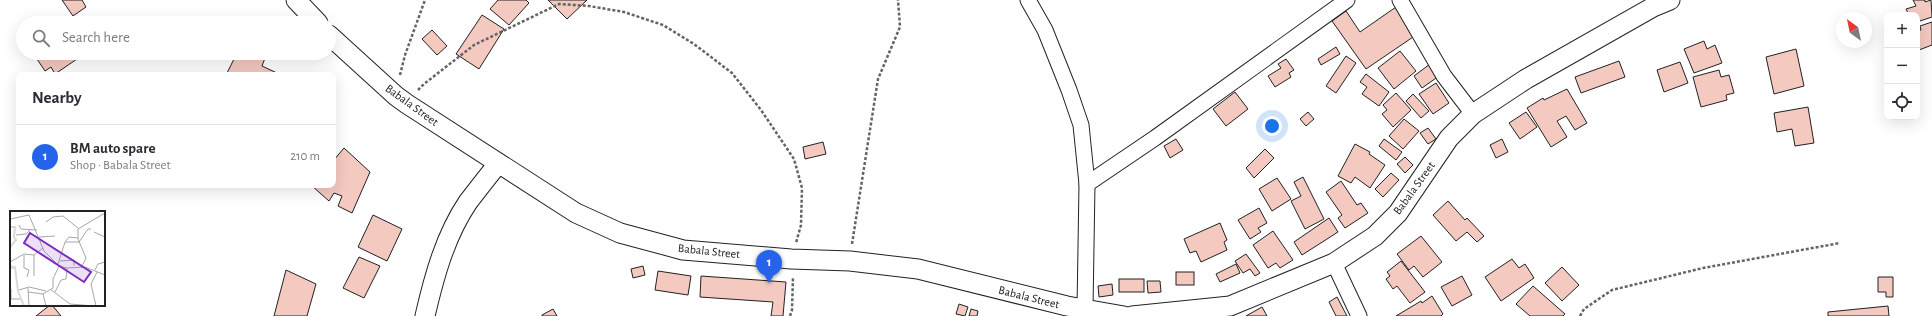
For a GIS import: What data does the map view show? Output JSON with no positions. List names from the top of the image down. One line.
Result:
{"streets":{"street":["Babala Street"]},"north":"top left","page":{"map_buttons":["+","−"],"search":"Search here","heading":"Nearby","list":[{"mark":"1","name":"BM auto spare","note":"Shop · Babala Street","value":"210 m"}],"pins":"1"}}
